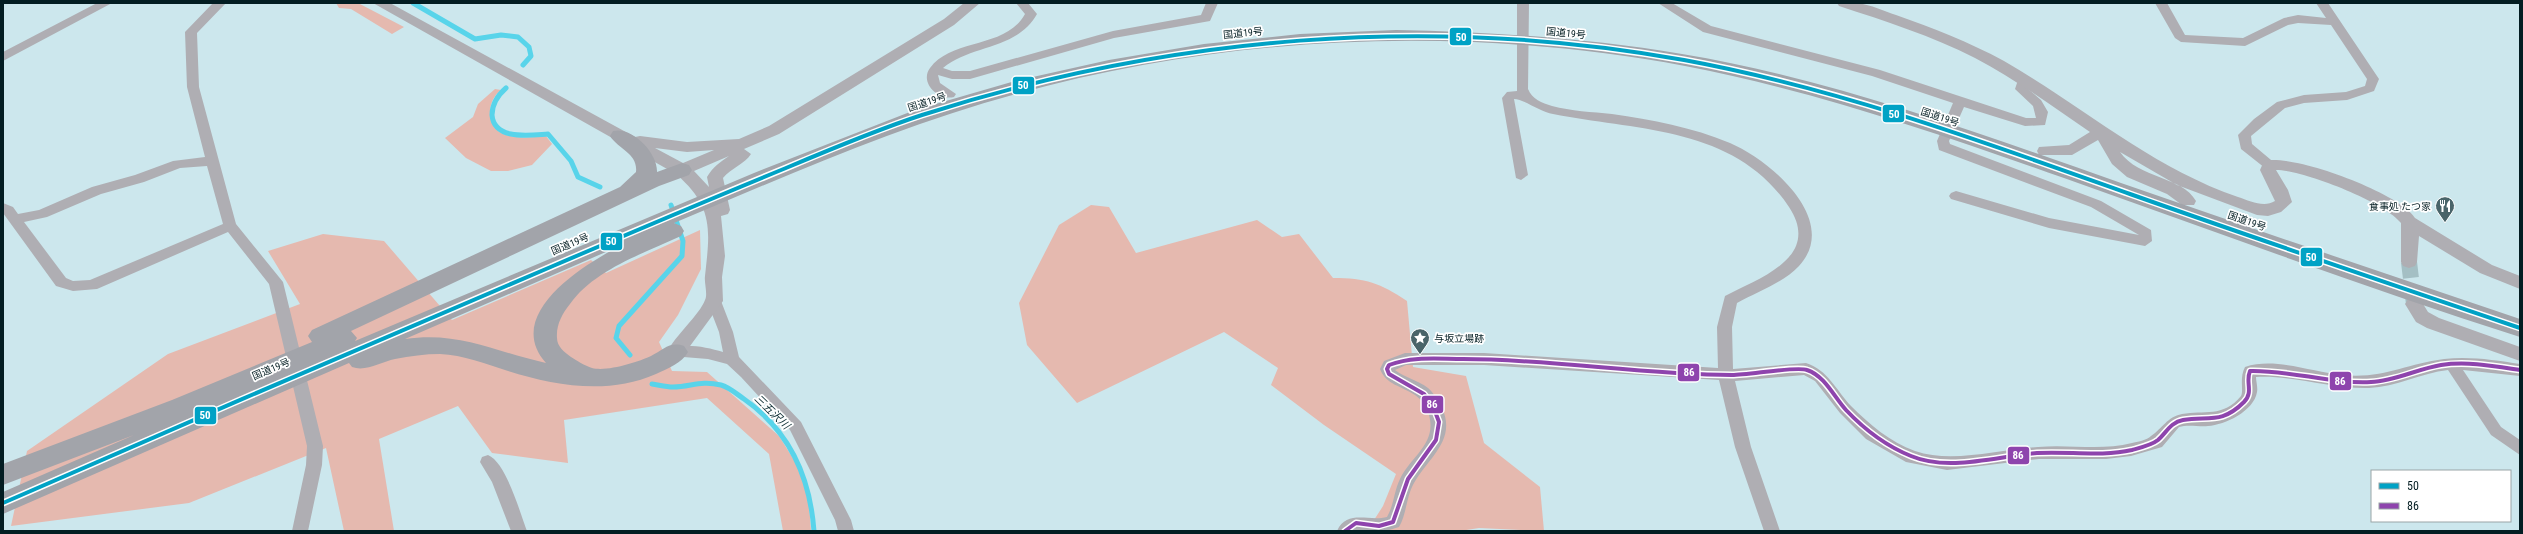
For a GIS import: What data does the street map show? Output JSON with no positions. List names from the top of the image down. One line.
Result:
{"streets":{"highway":["国道19号"]},"water":["三五沢川"],"places":{"restaurant":["食事処 たつ家"],"place":["与坂立場跡"]},"lines":["transit line 50","transit line 86"],"legend":["50","86"]}
